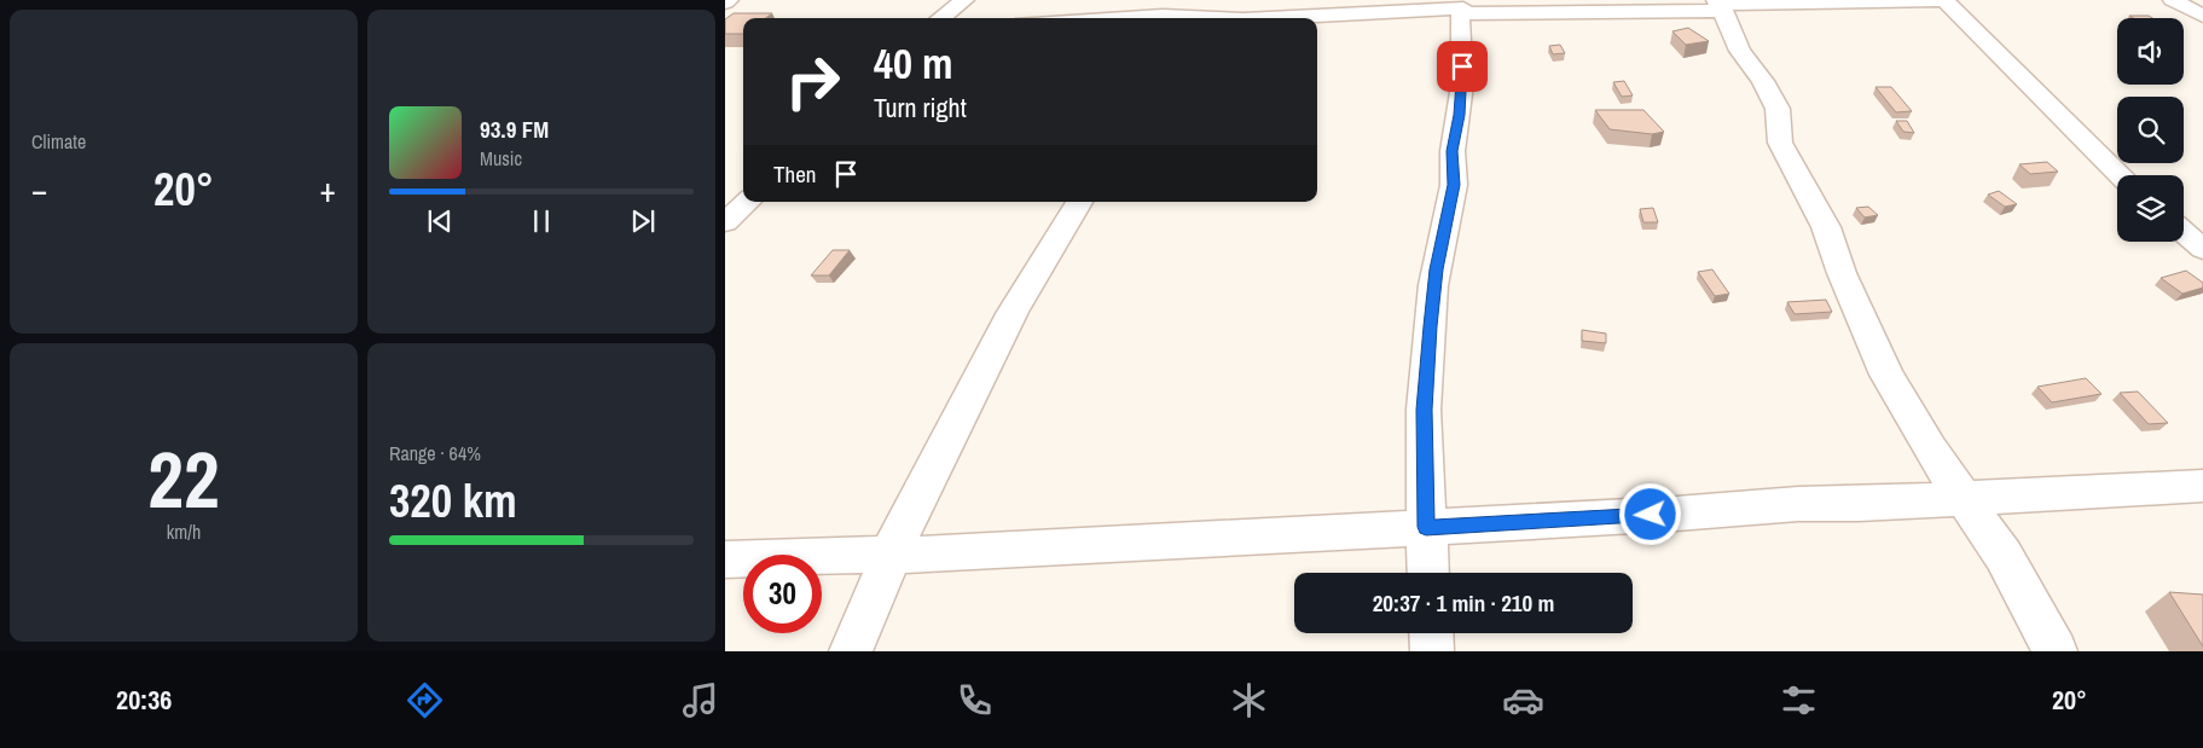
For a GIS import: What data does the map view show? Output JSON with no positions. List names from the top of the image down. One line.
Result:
{"page":{"tile":["Climate",["22","km/h"],["Range · 64%","320 km"]],"turn":["40 m","Turn right"],"song":["93.9 FM","Music"],"then":"Then","heat":["−","20°","+"],"limit":"30","trip":"20:37 · 1 min · 210 m","tabs":["20:36","20°"]}}
